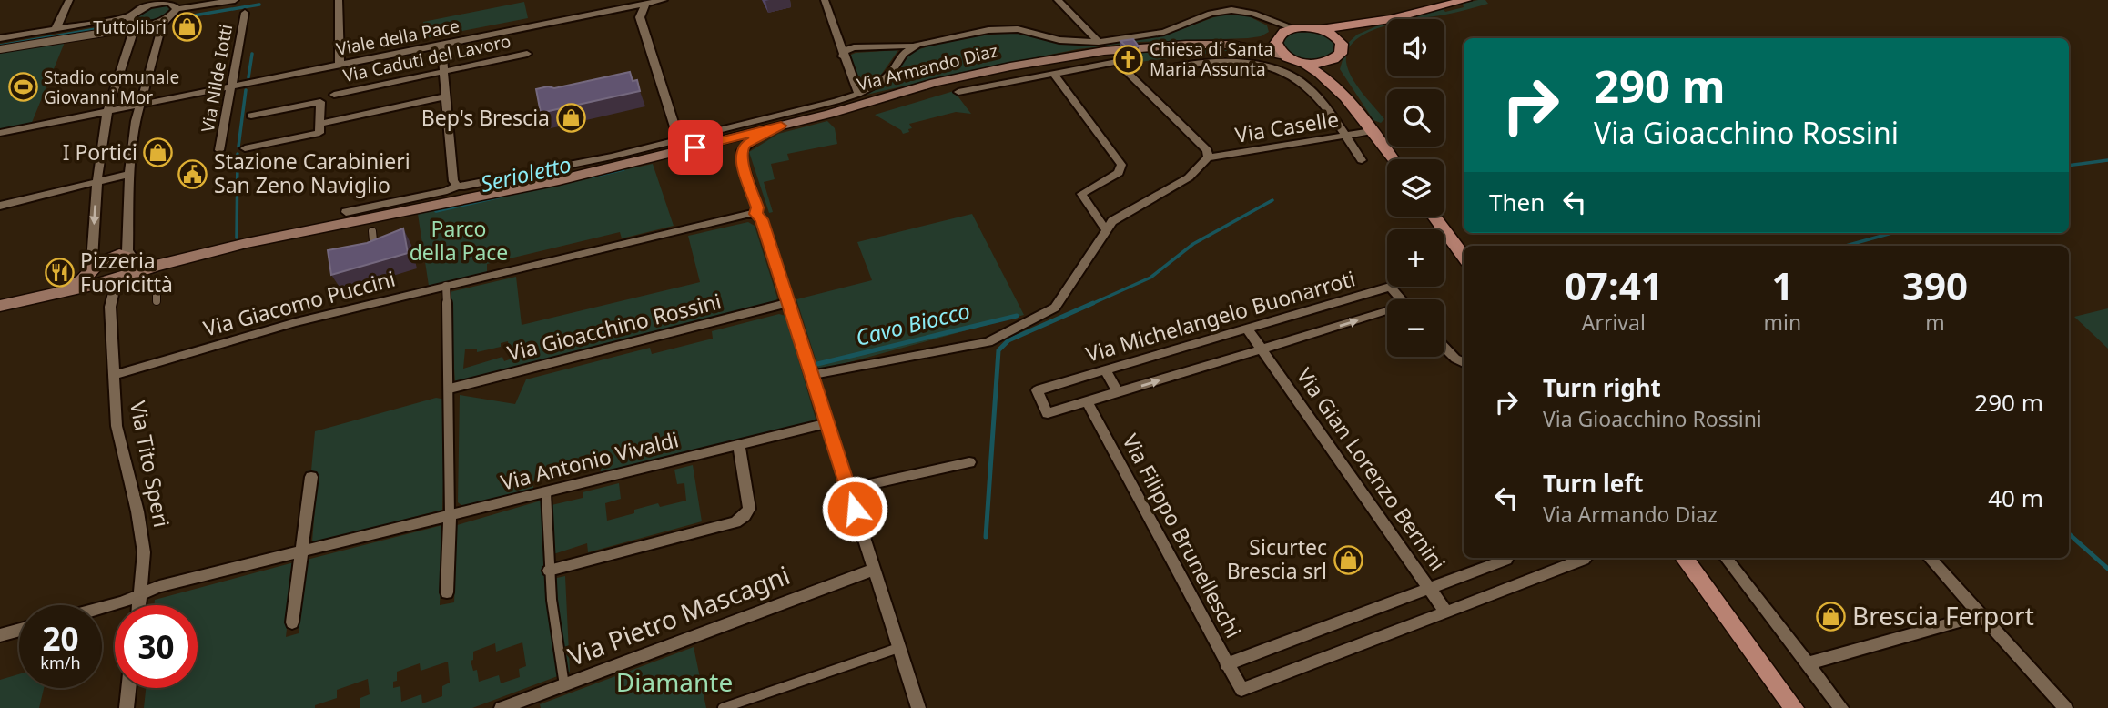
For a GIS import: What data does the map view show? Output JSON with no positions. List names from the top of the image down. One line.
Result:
{"streets":{"main road":["Via Armando Diaz"],"street":["Viale della Pace","Via Caduti del Lavoro","Via Nilde Iotti","Via Caselle","Via Giacomo Puccini","Via Michelangelo Buonarroti","Via Gioacchino Rossini","Via Antonio Vivaldi","Via Tito Speri","Via Gian Lorenzo Bernini","Via Filippo Brunelleschi","Via Pietro Mascagni"]},"crossings":[["Viale della Pace","Via Caduti del Lavoro"],["Viale della Pace","Via Nilde Iotti"],["Via Caduti del Lavoro","Via Armando Diaz"],["Via Armando Diaz","Via Tito Speri"],["Via Giacomo Puccini","Via Tito Speri"],["Via Michelangelo Buonarroti","Via Gian Lorenzo Bernini"],["Via Michelangelo Buonarroti","Via Filippo Brunelleschi"],["Via Antonio Vivaldi","Via Tito Speri"],["Via Gian Lorenzo Bernini","Via Filippo Brunelleschi"]],"water":["Serioletto","Cavo Biocco"],"parks":["Parco della Pace","Diamante"],"places":{"shop":["Tuttolibri","Bep's Brescia","I Portici","Sicurtec Brescia srl","Brescia Ferport"],"church":["Chiesa di Santa Maria Assunta"],"sports":["Stadio comunale Giovanni Mor"],"public building":["Stazione Carabinieri San Zeno Naviglio"],"restaurant":["Pizzeria Fuoricittà"]},"page":{"map_buttons":["+","−"],"turn":["290 m","Via Gioacchino Rossini"],"then":"Then","eta":["07:41","Arrival","1","min","390","m"],"list":[{"name":"Turn right","note":"Via Gioacchino Rossini","value":"290 m"},{"name":"Turn left","note":"Via Armando Diaz","value":"40 m"}],"speed":"20 km/h","limit":"30"}}
